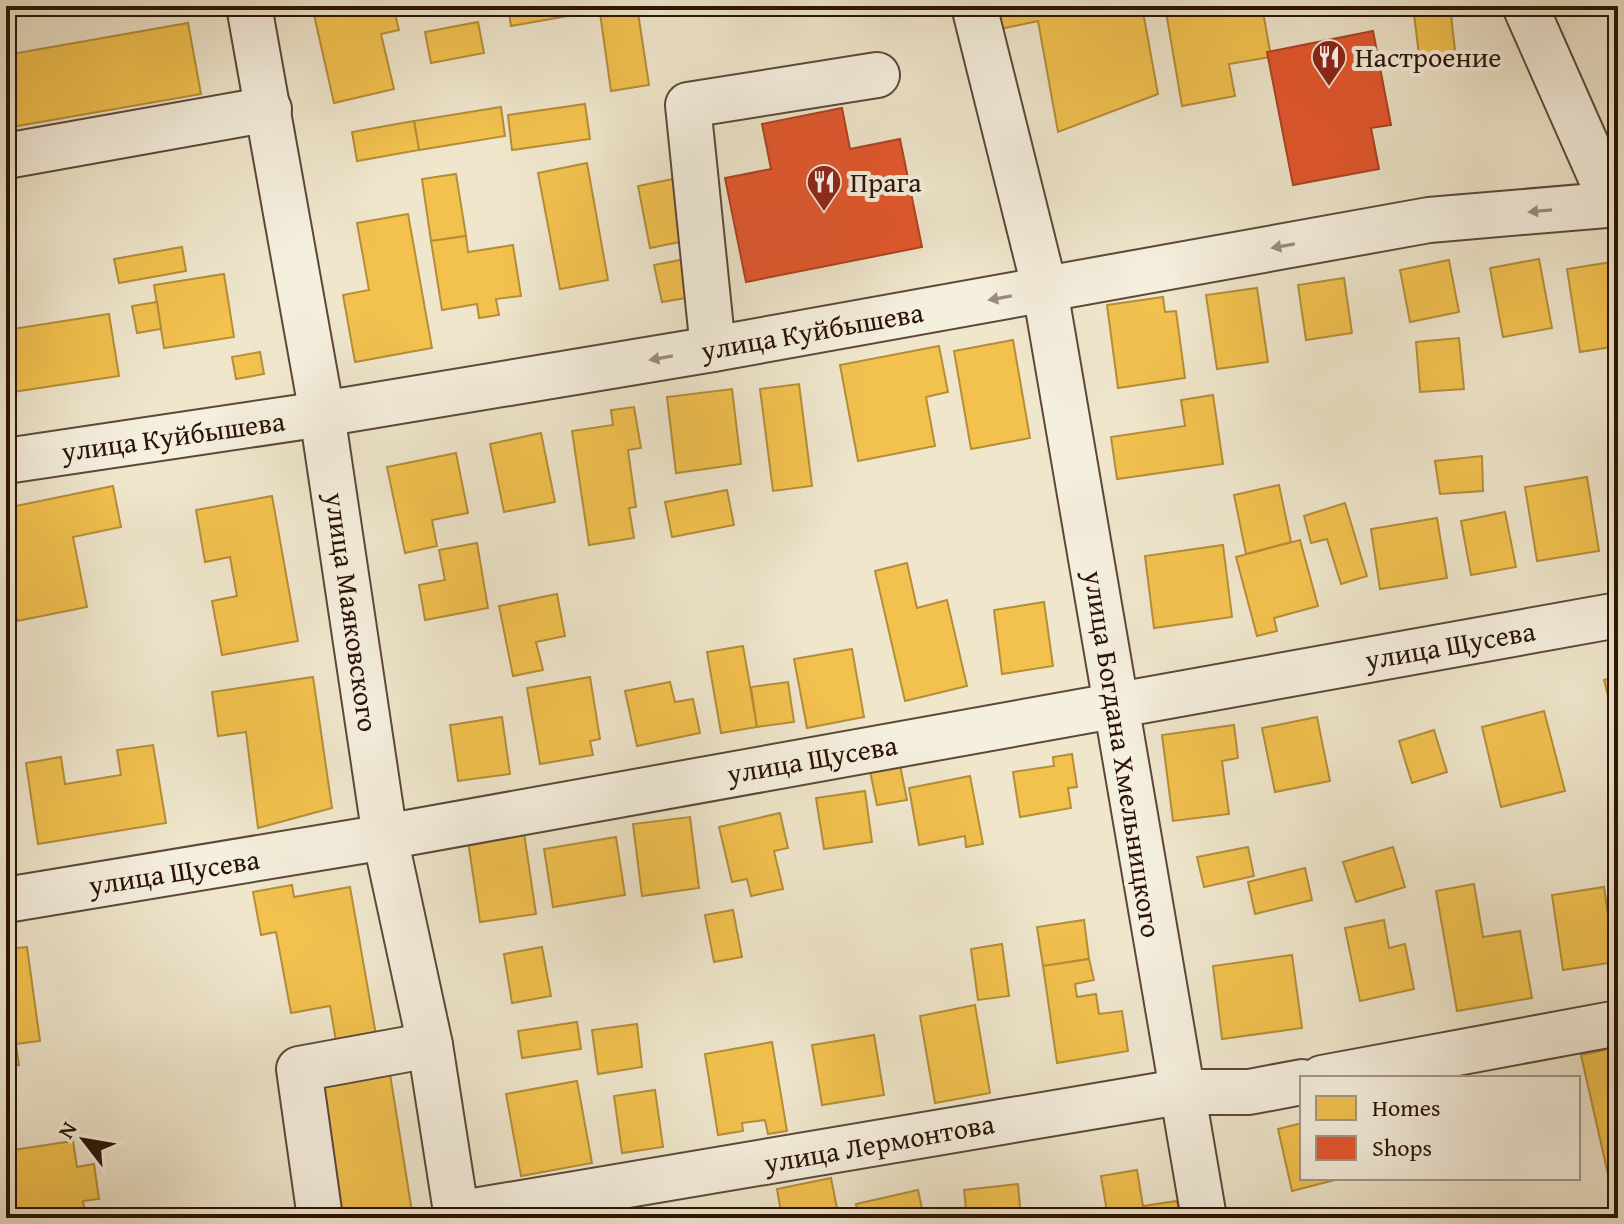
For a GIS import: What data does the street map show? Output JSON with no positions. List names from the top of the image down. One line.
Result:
{"streets":{"street":["улица Куйбышева","улица Маяковского","улица Щусева","улица Богдана Хмельницкого","улица Лермонтова"]},"crossings":[["улица Куйбышева","улица Маяковского"],["улица Куйбышева","улица Богдана Хмельницкого"],["улица Маяковского","улица Щусева"],["улица Маяковского","улица Лермонтова"],["улица Щусева","улица Богдана Хмельницкого"],["улица Богдана Хмельницкого","улица Лермонтова"]],"one_way":["улица Куйбышева"],"places":{"restaurant":["Настроение","Прага"]},"legend":["Homes","Shops"],"north":"top left"}
